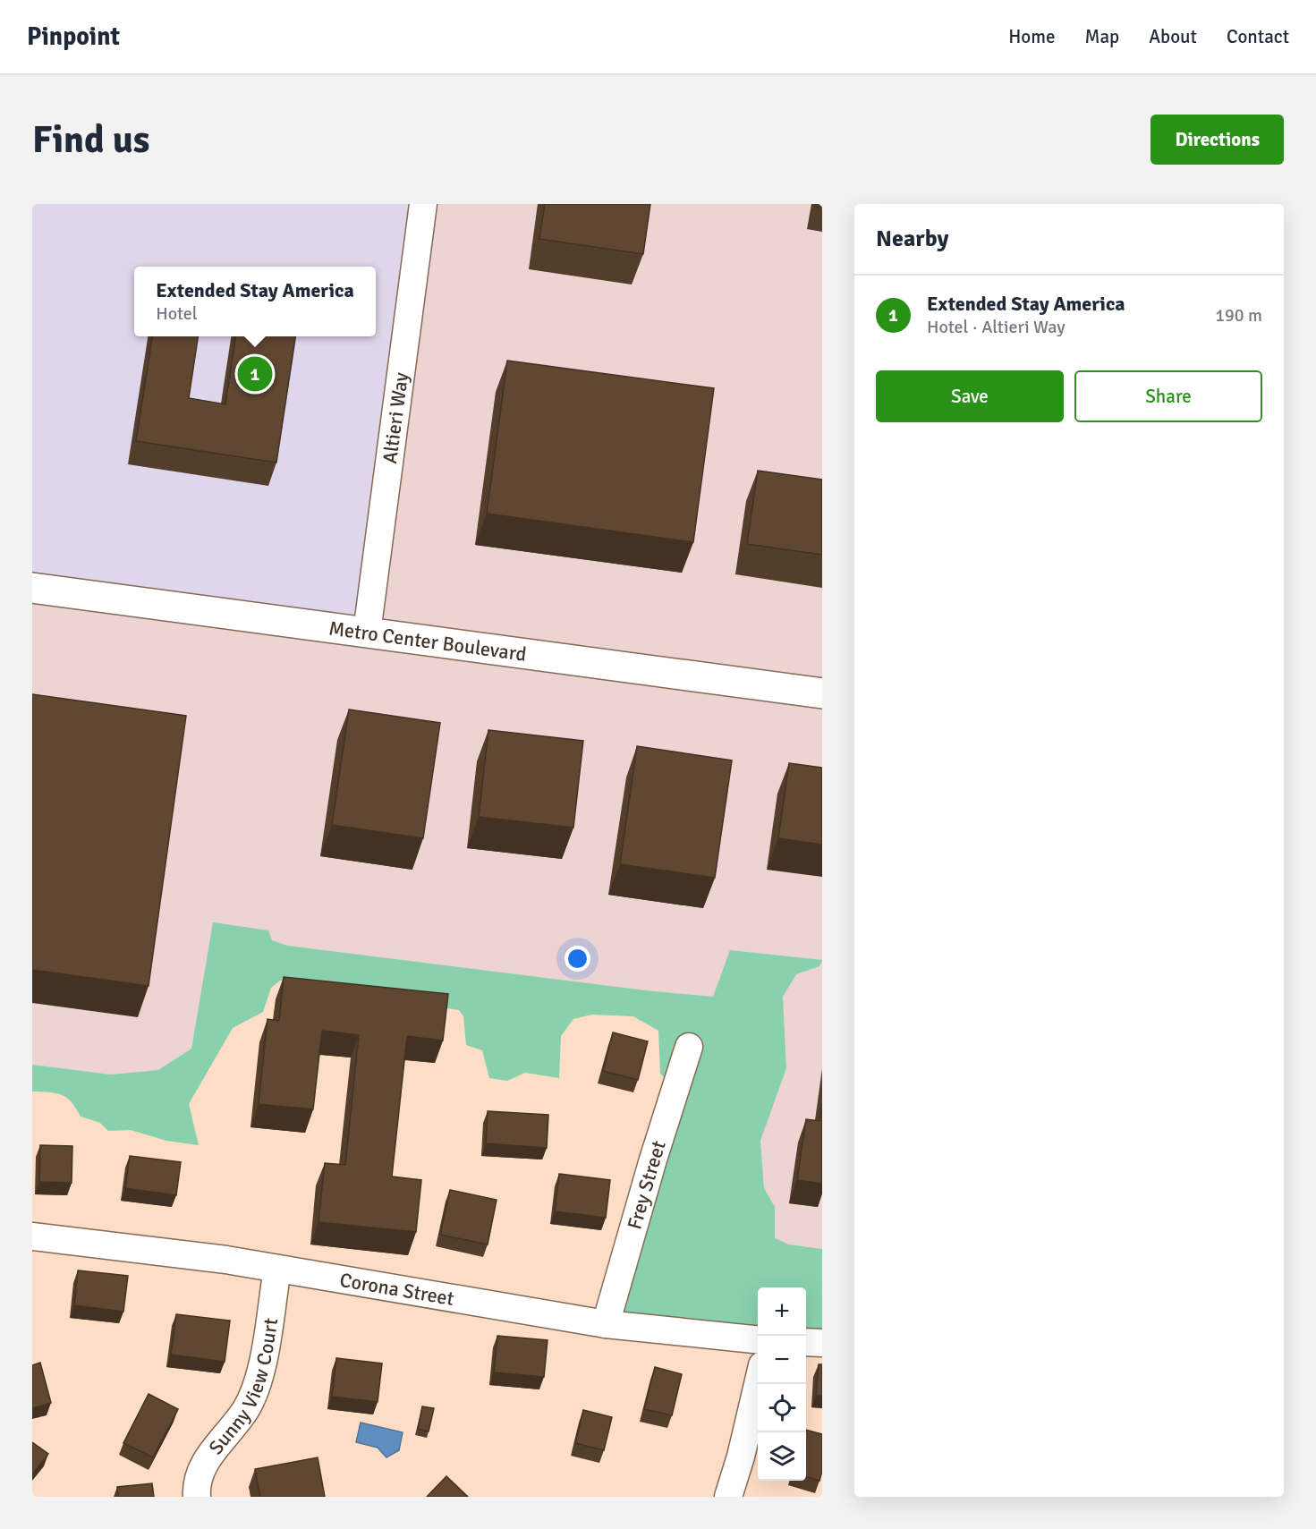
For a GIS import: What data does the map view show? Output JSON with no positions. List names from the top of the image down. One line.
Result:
{"streets":{"street":["Altieri Way","Metro Center Boulevard","Frey Street","Corona Street","Sunny View Court"]},"crossings":[["Altieri Way","Metro Center Boulevard"],["Frey Street","Corona Street"],["Corona Street","Sunny View Court"]],"page":{"header":"Pinpoint","nav":["Home","Map","About","Contact"],"buttons":["Directions",["Save","Share"]],"title":"Find us","heading":"Nearby","popup":["Extended Stay America","Hotel"],"list":[{"mark":"1","name":"Extended Stay America","note":"Hotel · Altieri Way","value":"190 m"}],"pins":"1","map_buttons":["+","−"]}}
